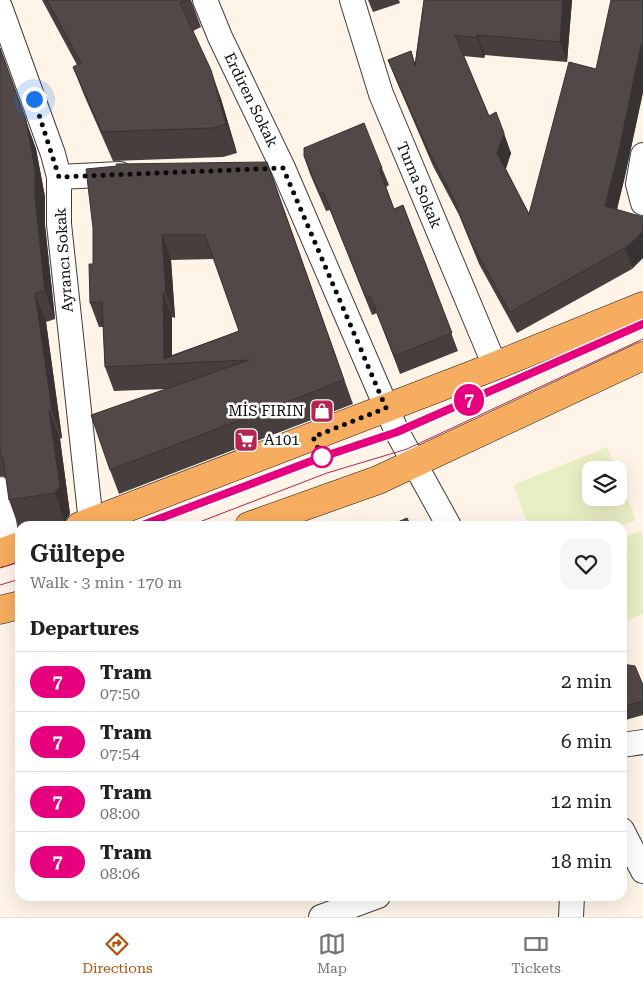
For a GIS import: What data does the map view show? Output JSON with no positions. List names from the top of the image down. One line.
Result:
{"streets":{"street":["Erdiren Sokak","Turna Sokak","Ayrancı Sokak"]},"places":{"shop":["MİS FIRIN"],"supermarket":["A101"]},"lines":["tram line 7"],"page":{"on_map":"7","heading":[["Gültepe","Walk · 3 min · 170 m"],"Departures"],"list":[{"mark":"7","name":"Tram","note":"07:50","value":"2 min"},{"mark":"7","name":"Tram","note":"07:54","value":"6 min"},{"mark":"7","name":"Tram","note":"08:00","value":"12 min"},{"mark":"7","name":"Tram","note":"08:06","value":"18 min"}],"tabs":["Directions","Map","Tickets"]}}
